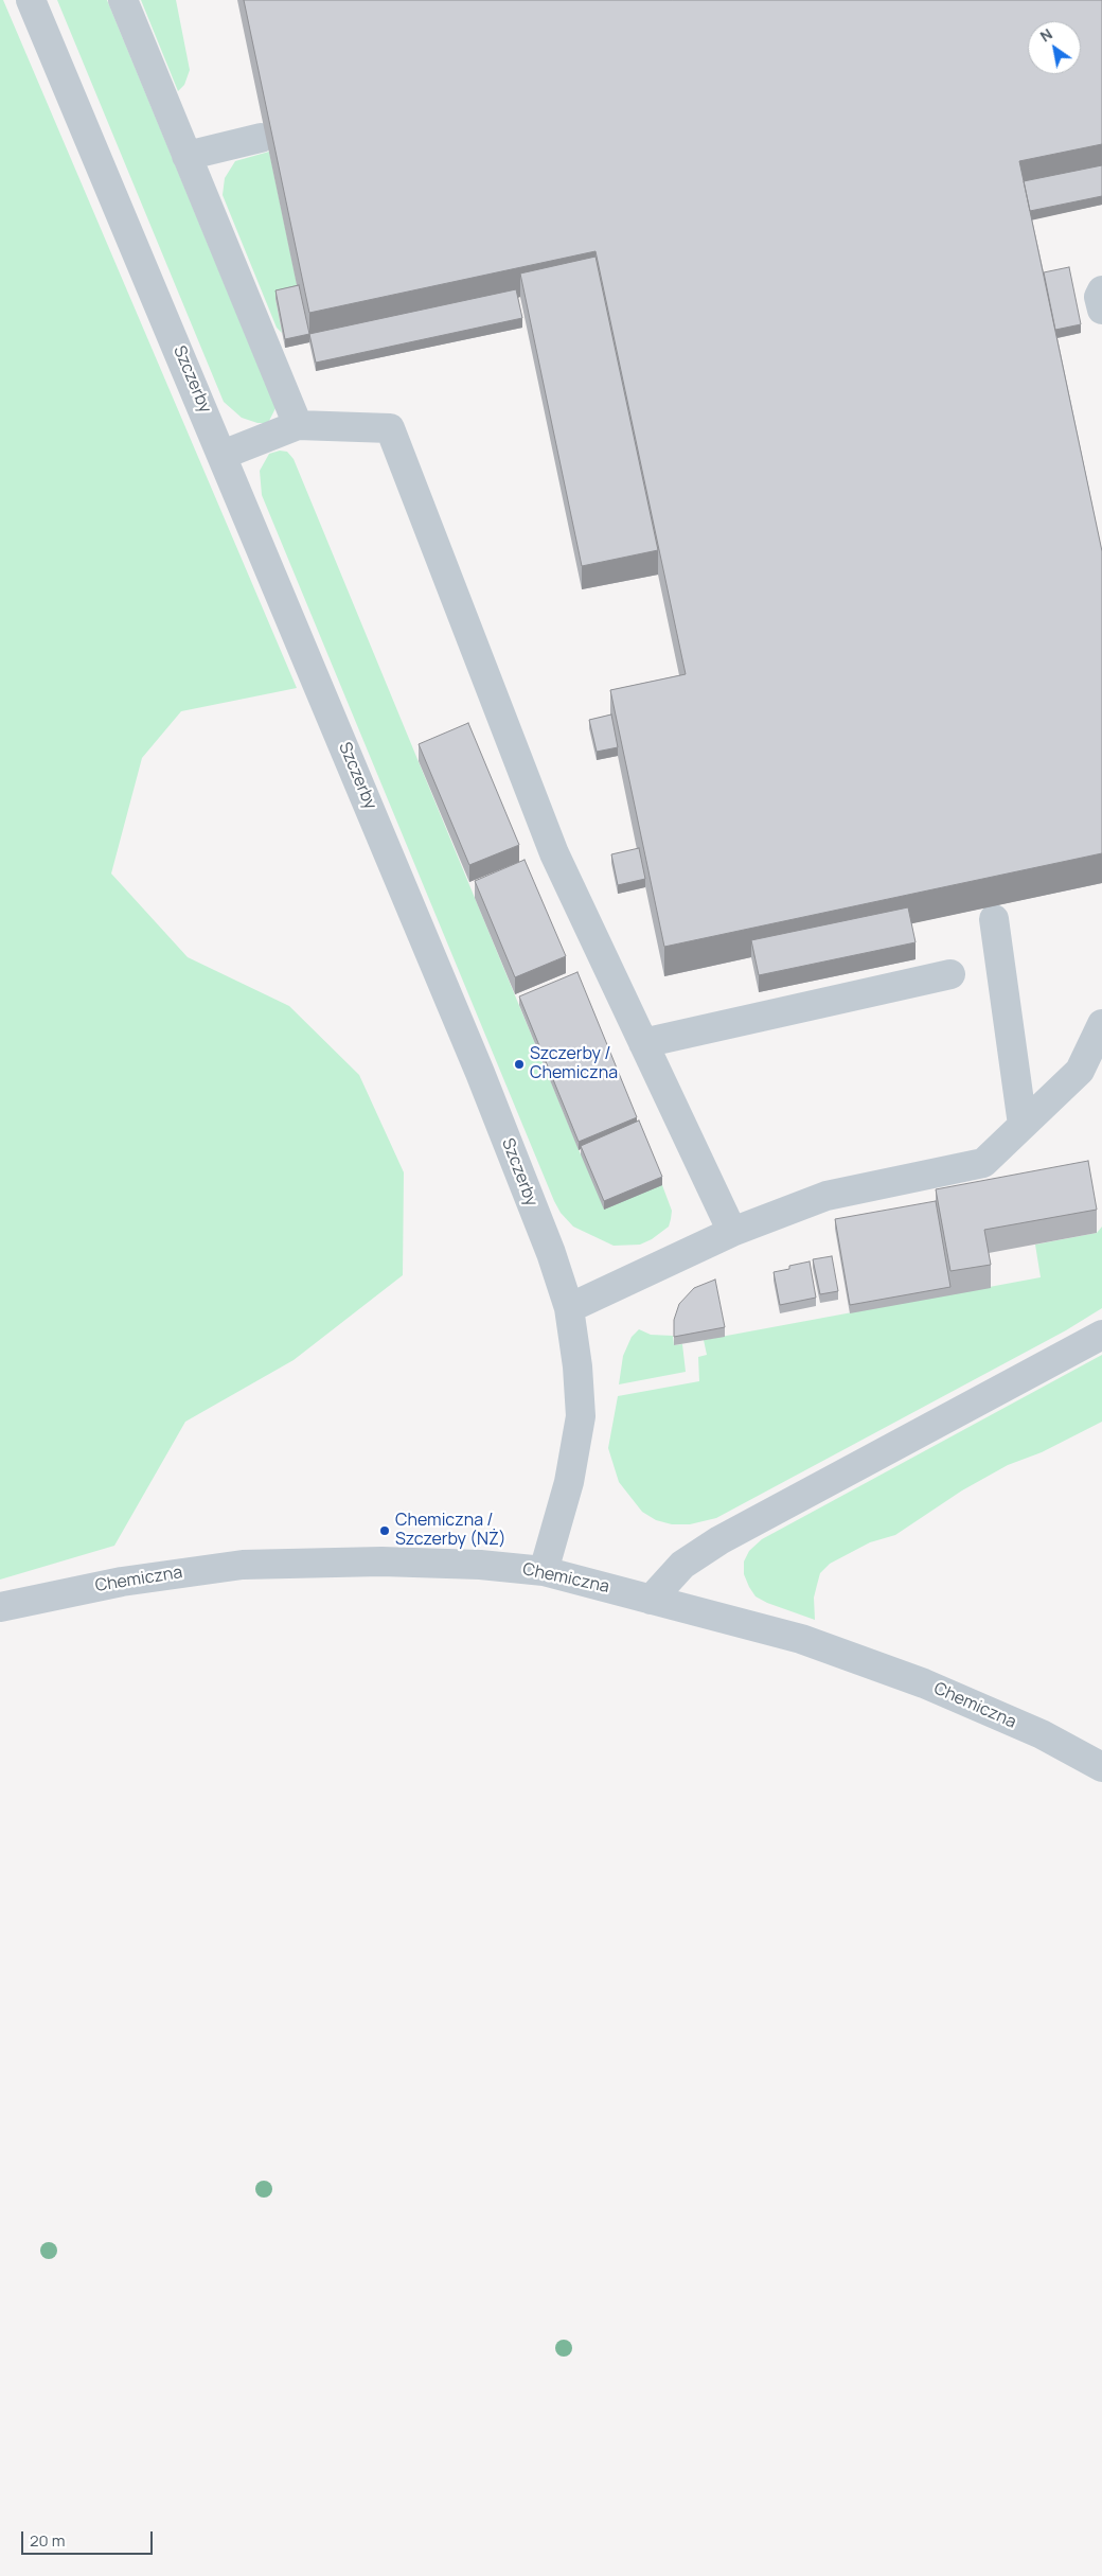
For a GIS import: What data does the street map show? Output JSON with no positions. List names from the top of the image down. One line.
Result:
{"streets":{"street":["Szczerby","Chemiczna"]},"crossings":[["Szczerby","Chemiczna"]],"places":["Szczerby / Chemiczna","Chemiczna / Szczerby (NŻ)"],"scale_bar":"20 m","north":"top left"}
